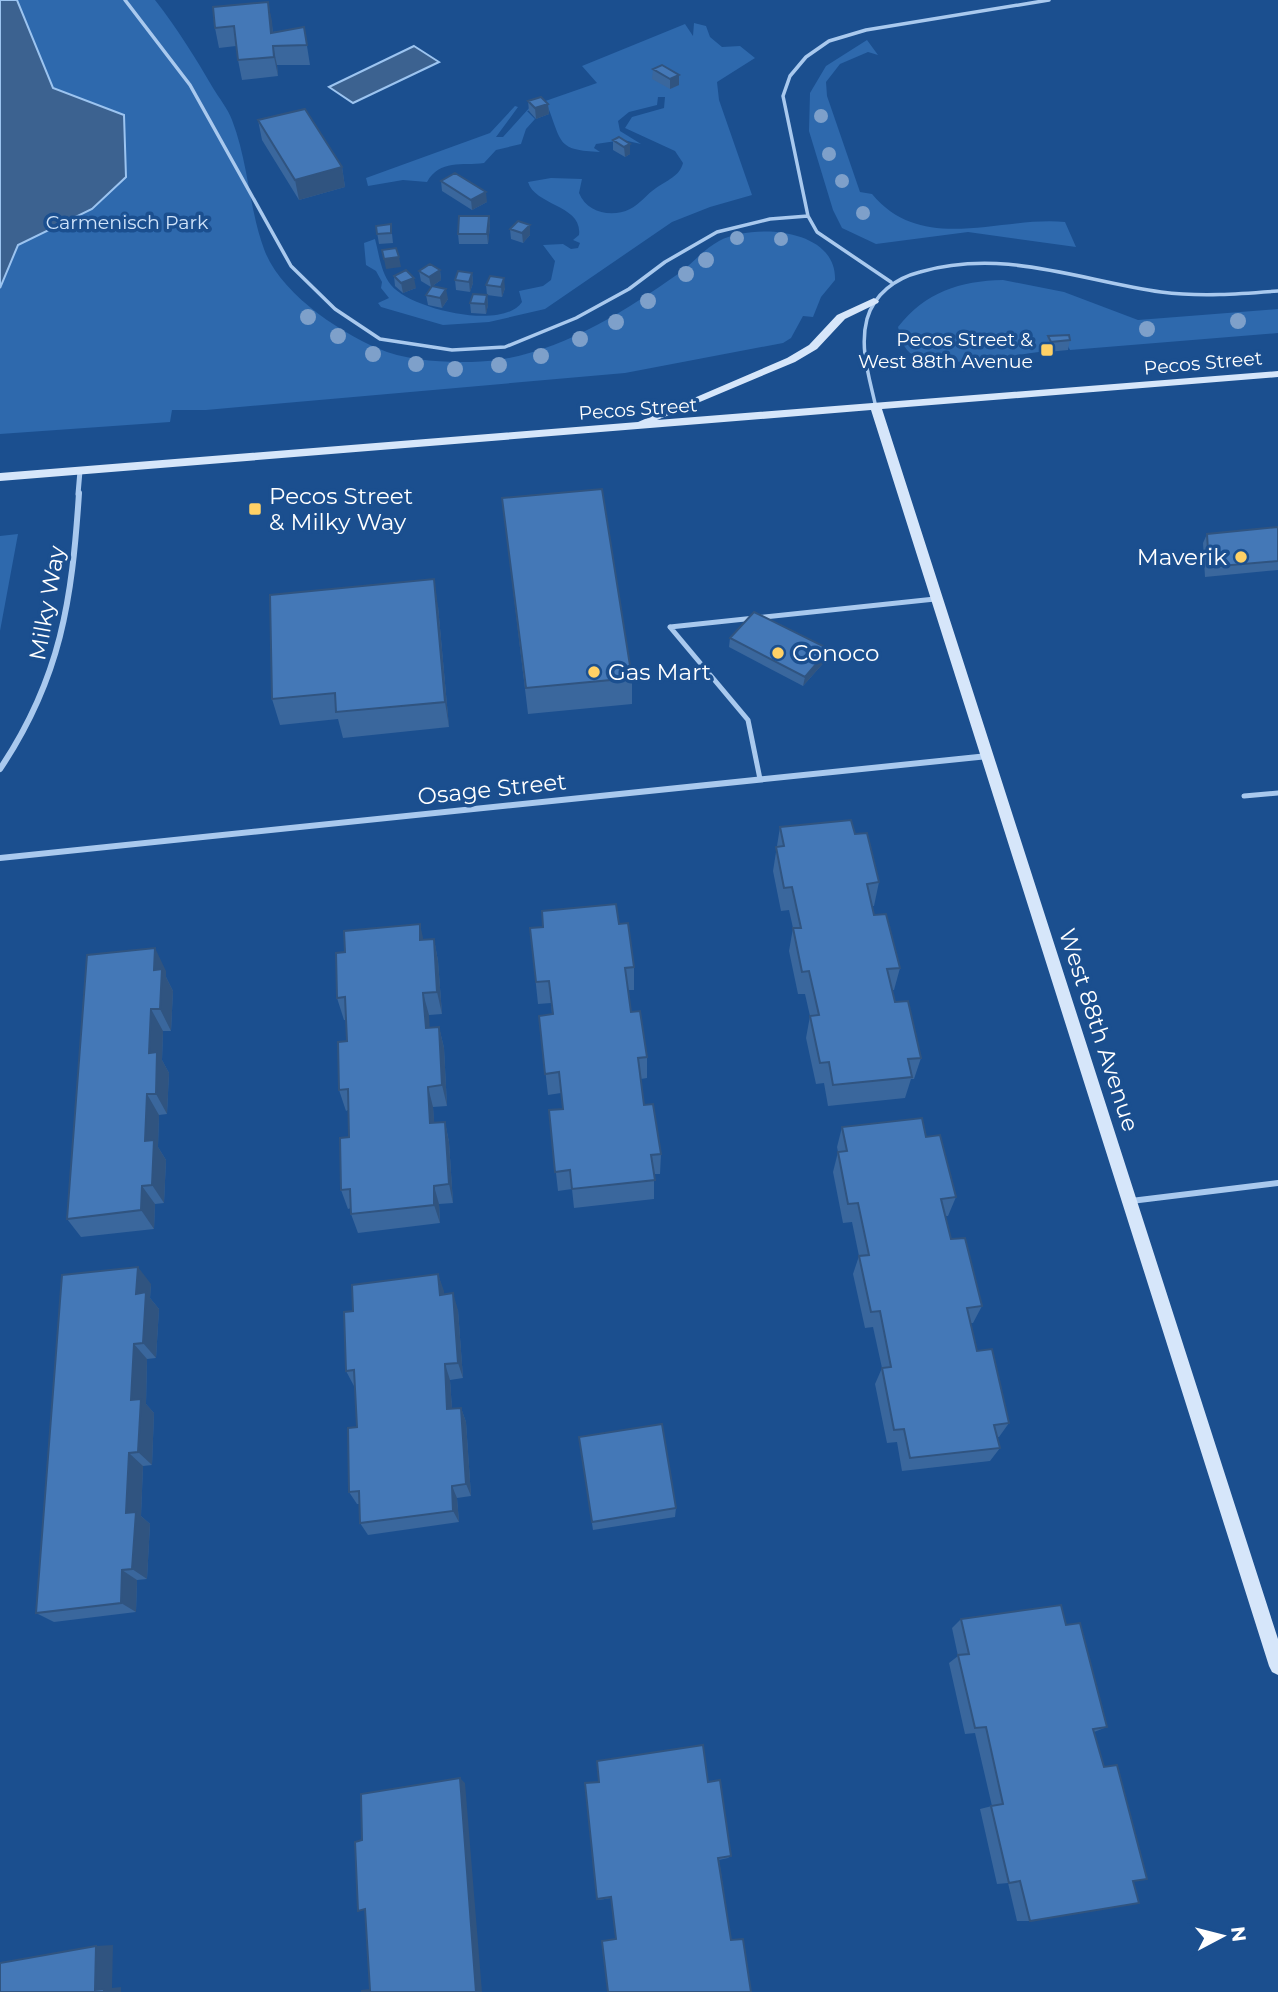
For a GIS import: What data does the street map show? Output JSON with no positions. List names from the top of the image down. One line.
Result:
{"streets":{"main road":["Pecos Street","West 88th Avenue"],"street":["Milky Way","Osage Street"]},"crossings":[["Pecos Street","Milky Way"],["Pecos Street","West 88th Avenue"],["Osage Street","West 88th Avenue"]],"parks":["Carmenisch Park"],"places":{"transit":["Pecos Street & West 88th Avenue","Pecos Street & Milky Way"],"other":["Maverik","Conoco","Gas Mart"]},"north":"right"}
